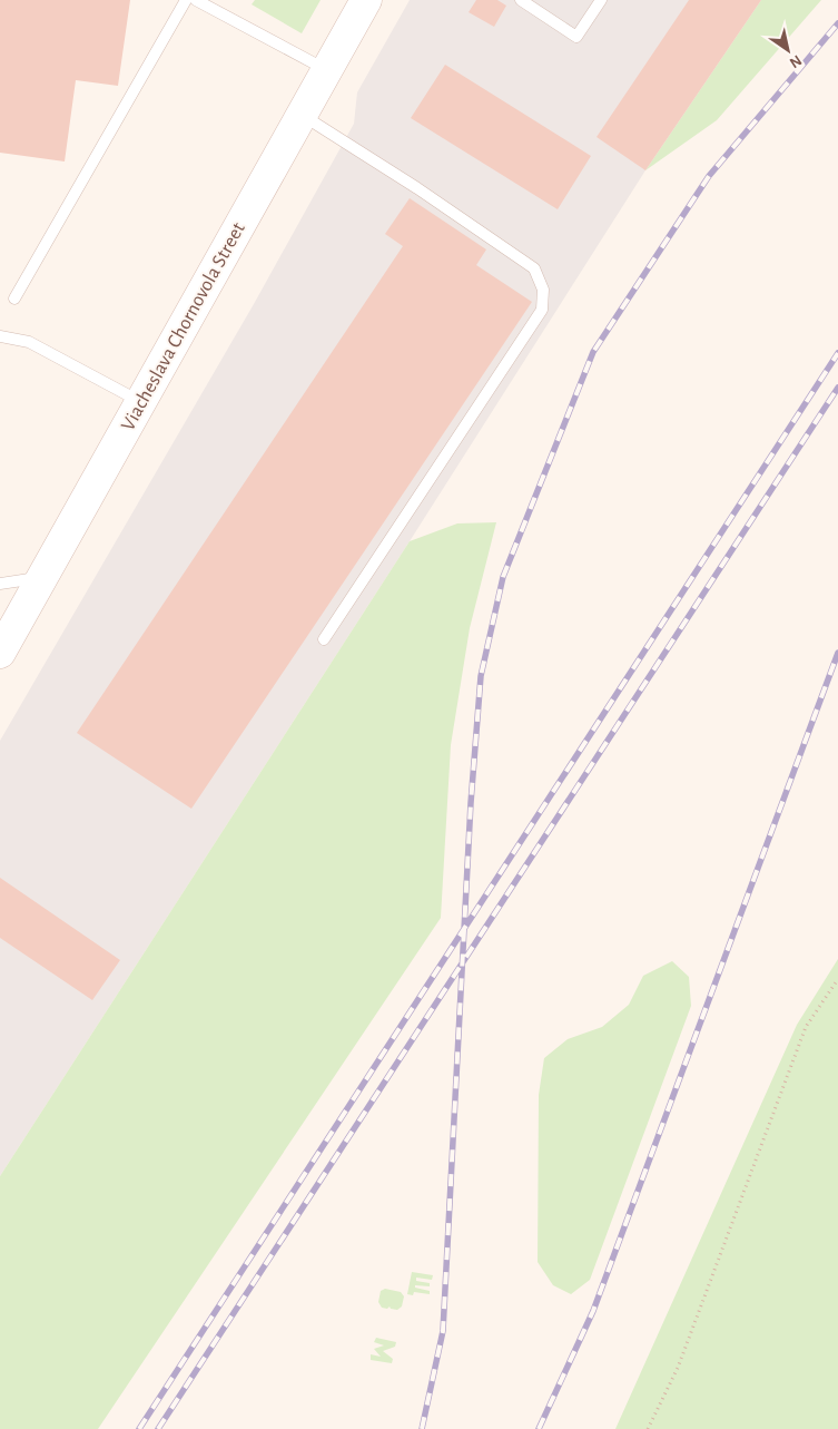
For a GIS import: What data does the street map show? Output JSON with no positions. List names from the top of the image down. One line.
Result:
{"streets":{"main road":["Viacheslava Chornovola Street"]},"north":"bottom right"}
